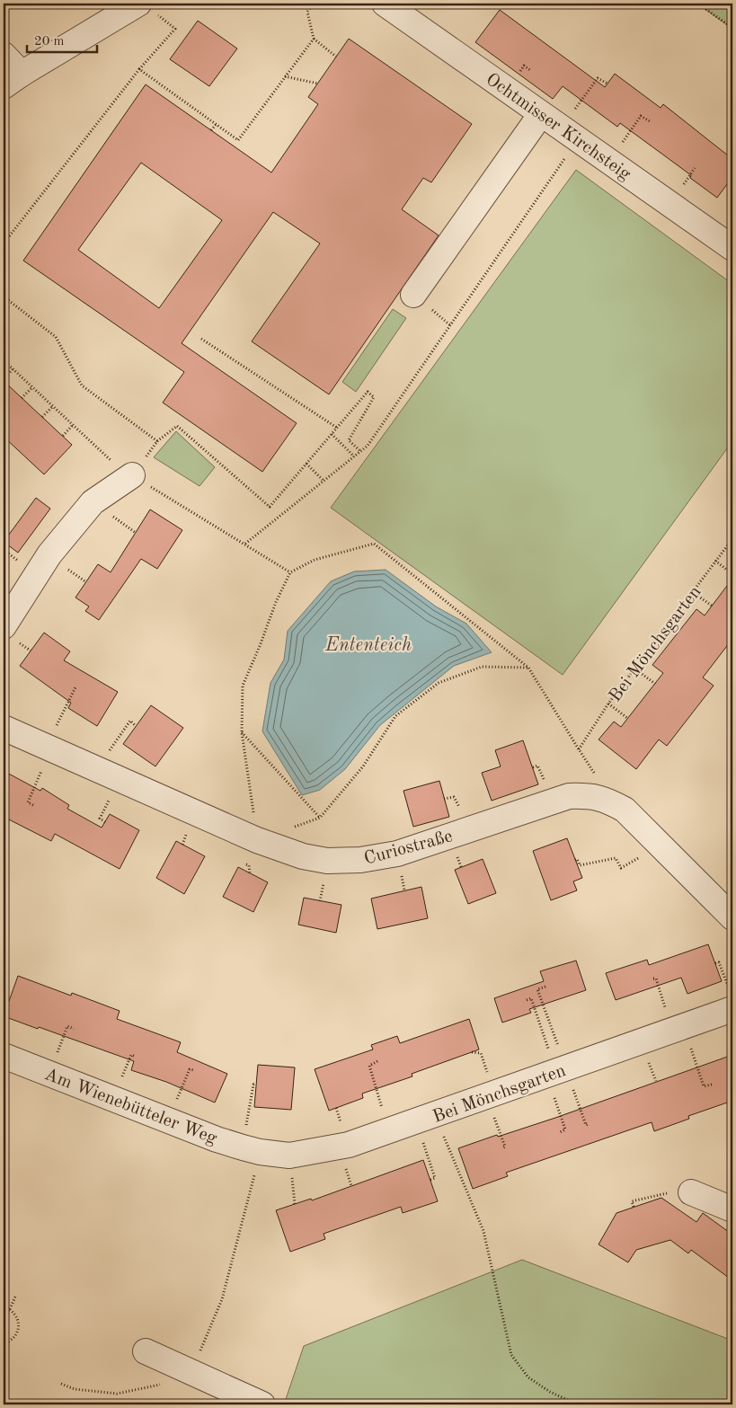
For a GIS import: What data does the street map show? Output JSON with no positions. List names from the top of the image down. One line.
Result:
{"streets":{"street":["Ochtmisser Kirchsteig","Bei Mönchsgarten","Curiostraße","Am Wienebütteler Weg"]},"crossings":[["Bei Mönchsgarten","Am Wienebütteler Weg"]],"water":["Ententeich"],"scale_bar":"20 m"}
